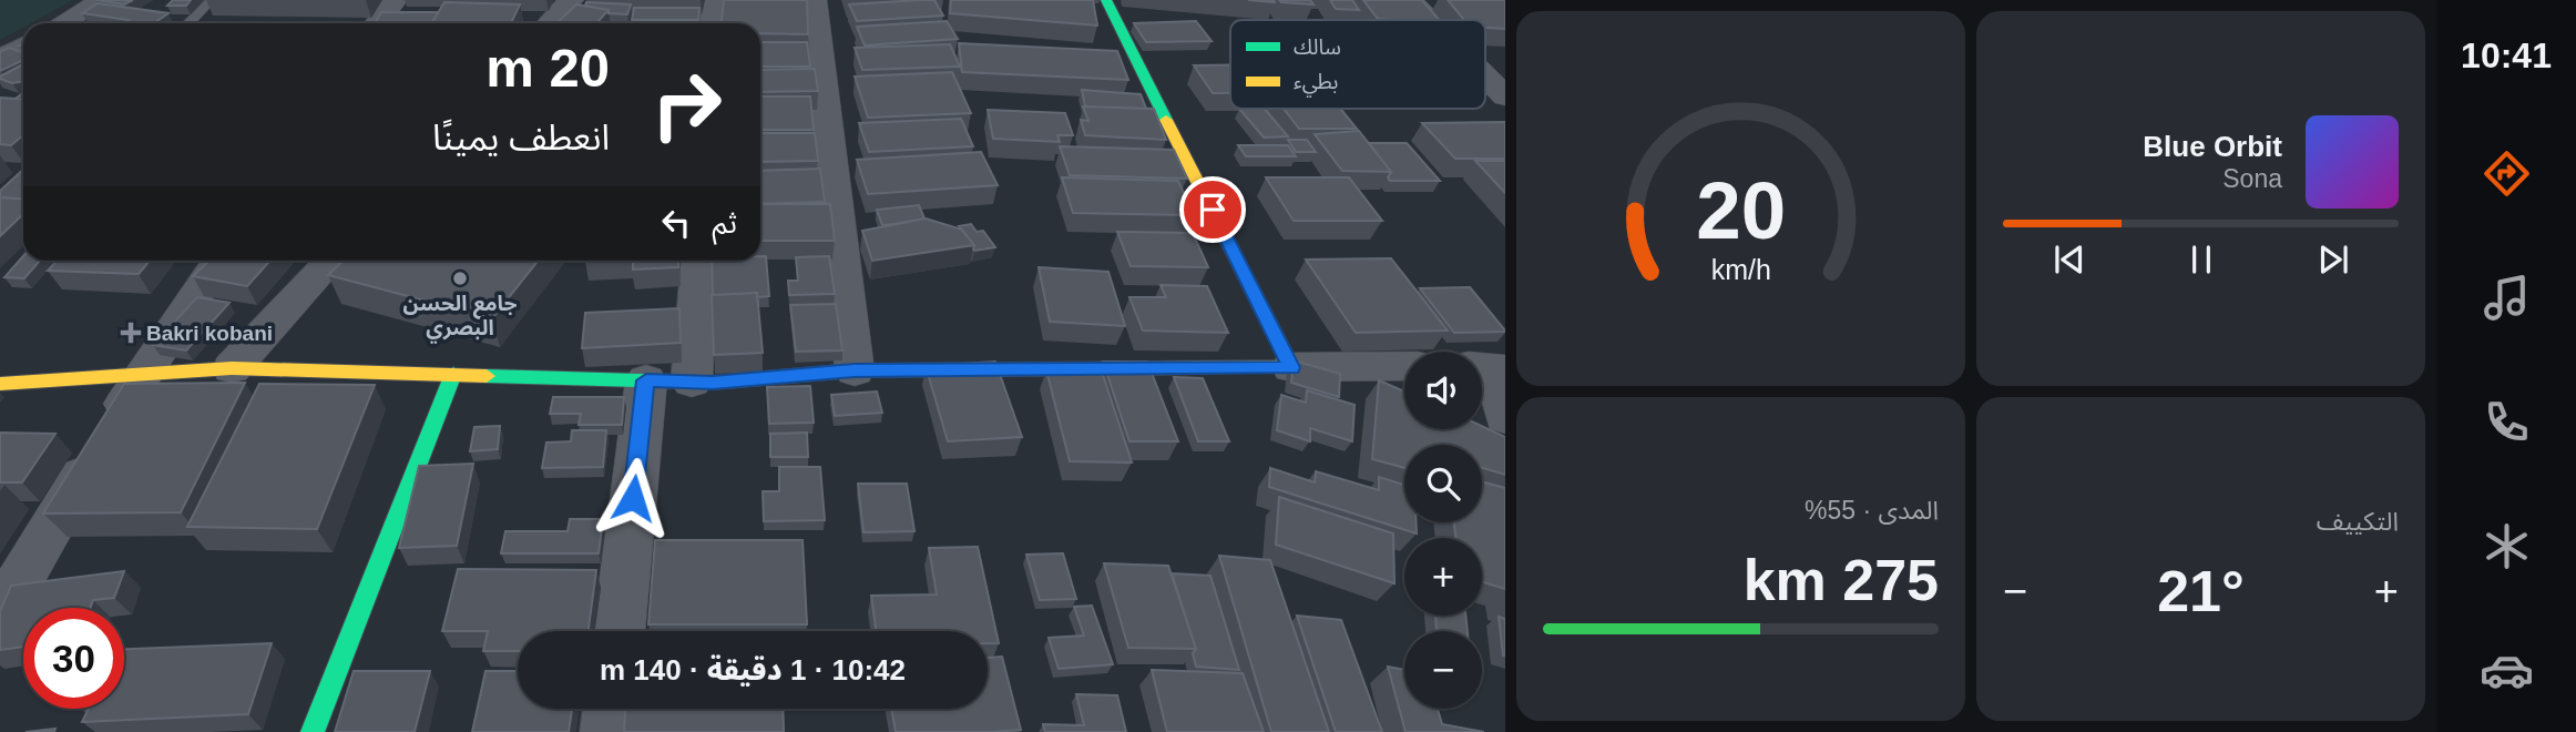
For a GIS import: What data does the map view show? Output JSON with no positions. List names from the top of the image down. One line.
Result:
{"places":{"other":["جامع الحسن البصري"],"health":["Bakri kobani"]},"legend":["سالك","بطيء"],"page":{"tabs":"10:41","turn":["20 m","انعطف يمينًا"],"song":["Blue Orbit","Sona"],"then":"ثم","map_buttons":["+","−"],"tile":["التكييف",["المدى · 55%","275 km"]],"heat":["−","21°","+"],"limit":"30","trip":"10:42 · 1 دقيقة · 140 m","gauge":["20","km/h"]}}
